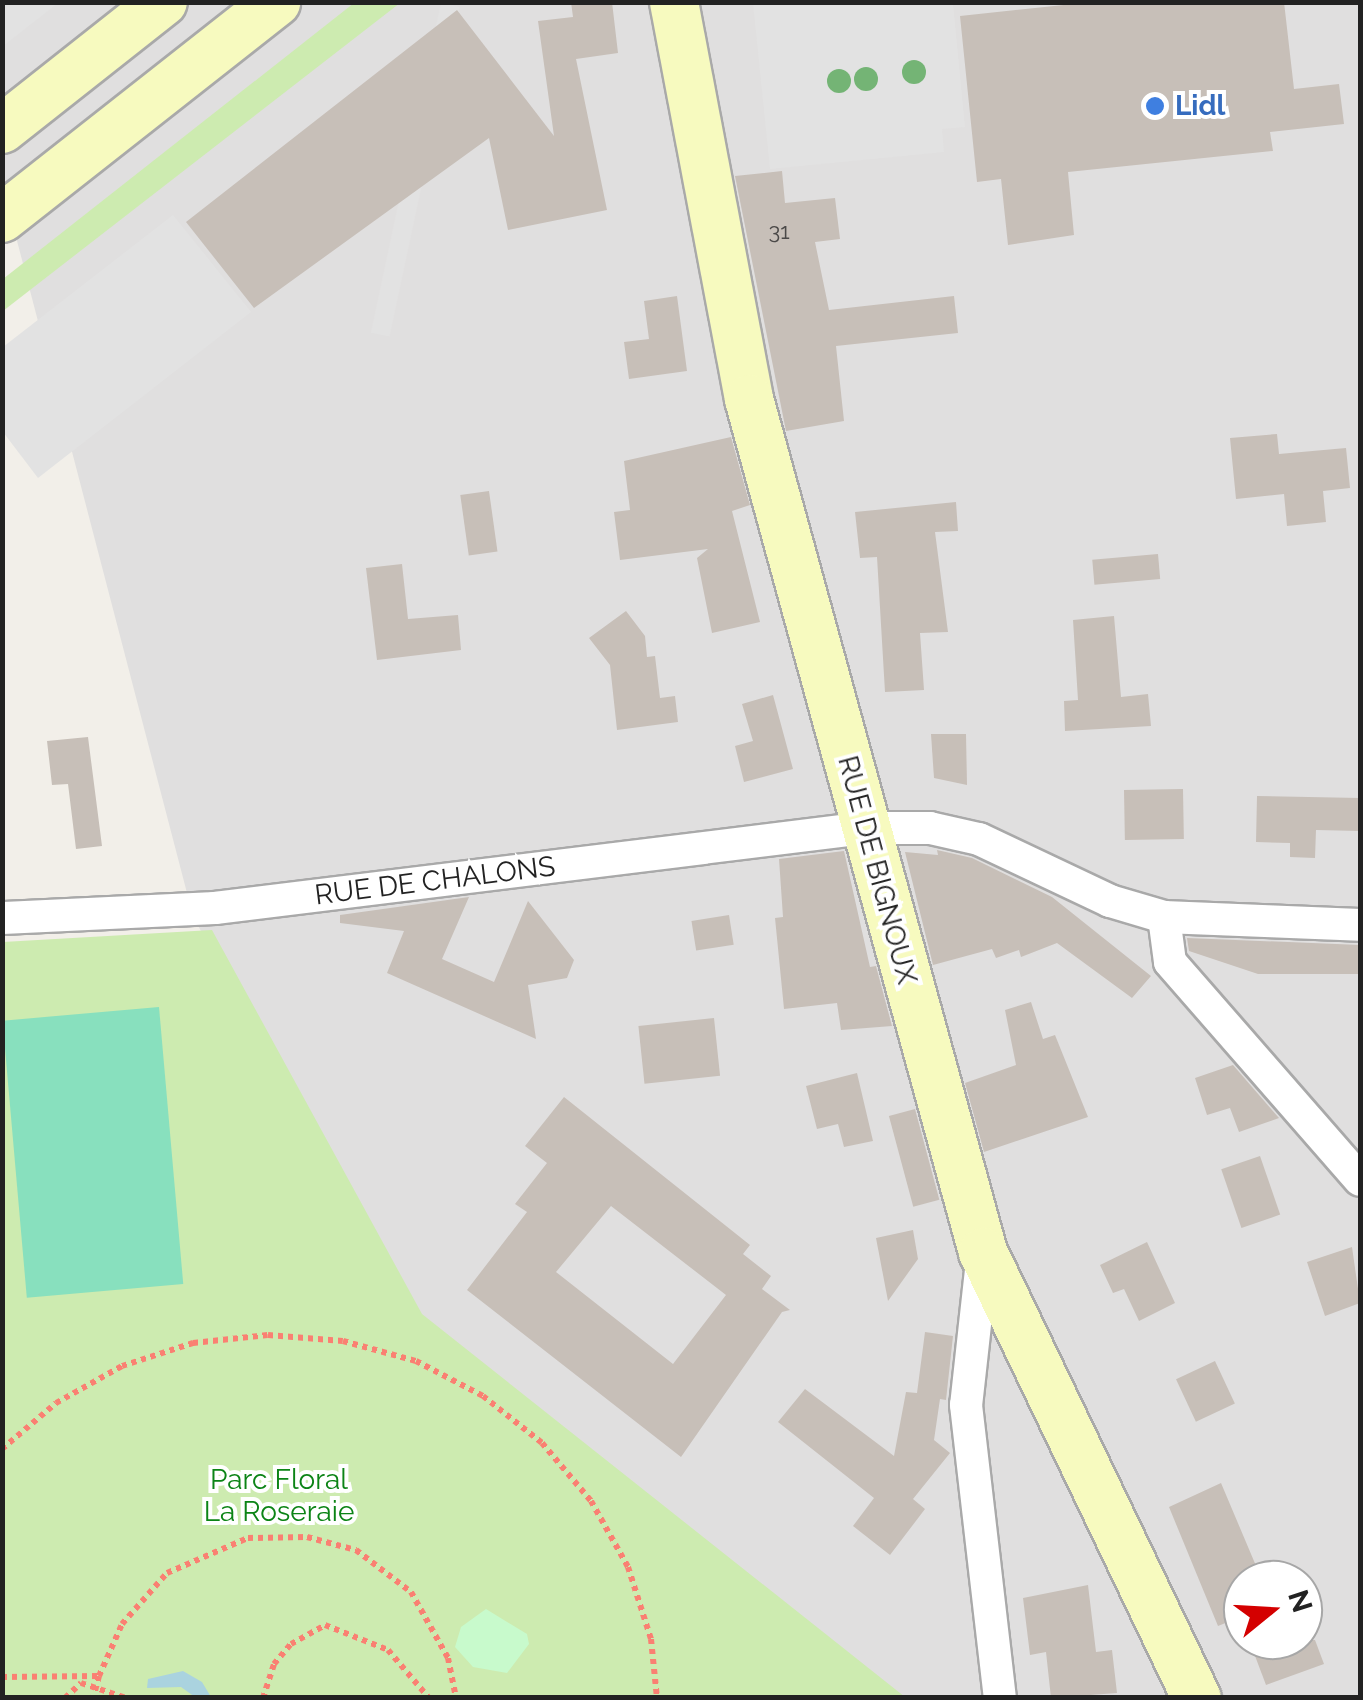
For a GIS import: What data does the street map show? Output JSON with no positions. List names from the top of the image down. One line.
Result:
{"streets":{"street":["RUE DE BIGNOUX","RUE DE CHALONS"]},"crossings":[["RUE DE BIGNOUX","RUE DE CHALONS"]],"parks":["Parc Floral La Roseraie"],"places":["Lidl"],"house_numbers":["31"],"north":"right"}
